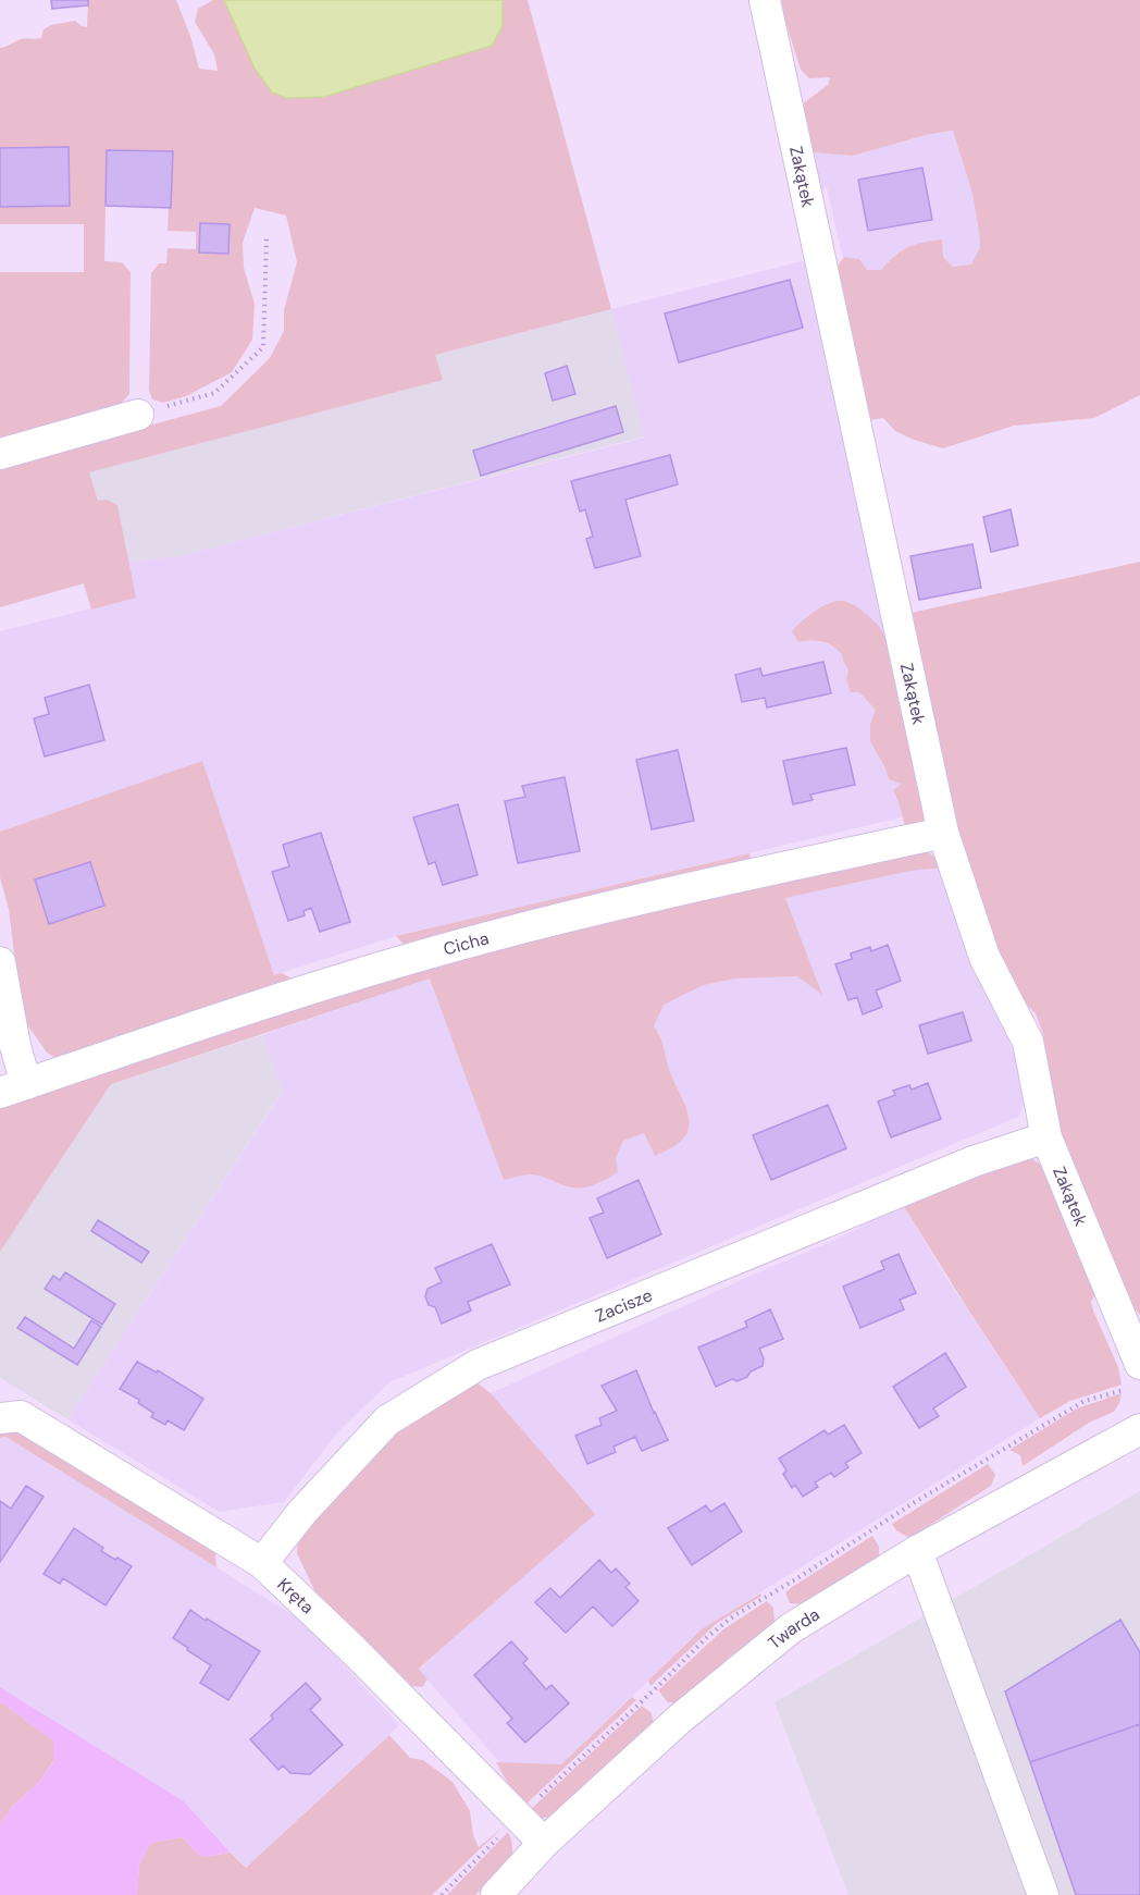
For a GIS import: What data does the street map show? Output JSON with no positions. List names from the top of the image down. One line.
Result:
{"streets":{"street":["Zakątek","Cicha","Zacisze","Kręta","Twarda"]},"crossings":[["Zakątek","Cicha"],["Zakątek","Zacisze"],["Zacisze","Kręta"],["Kręta","Twarda"]]}
